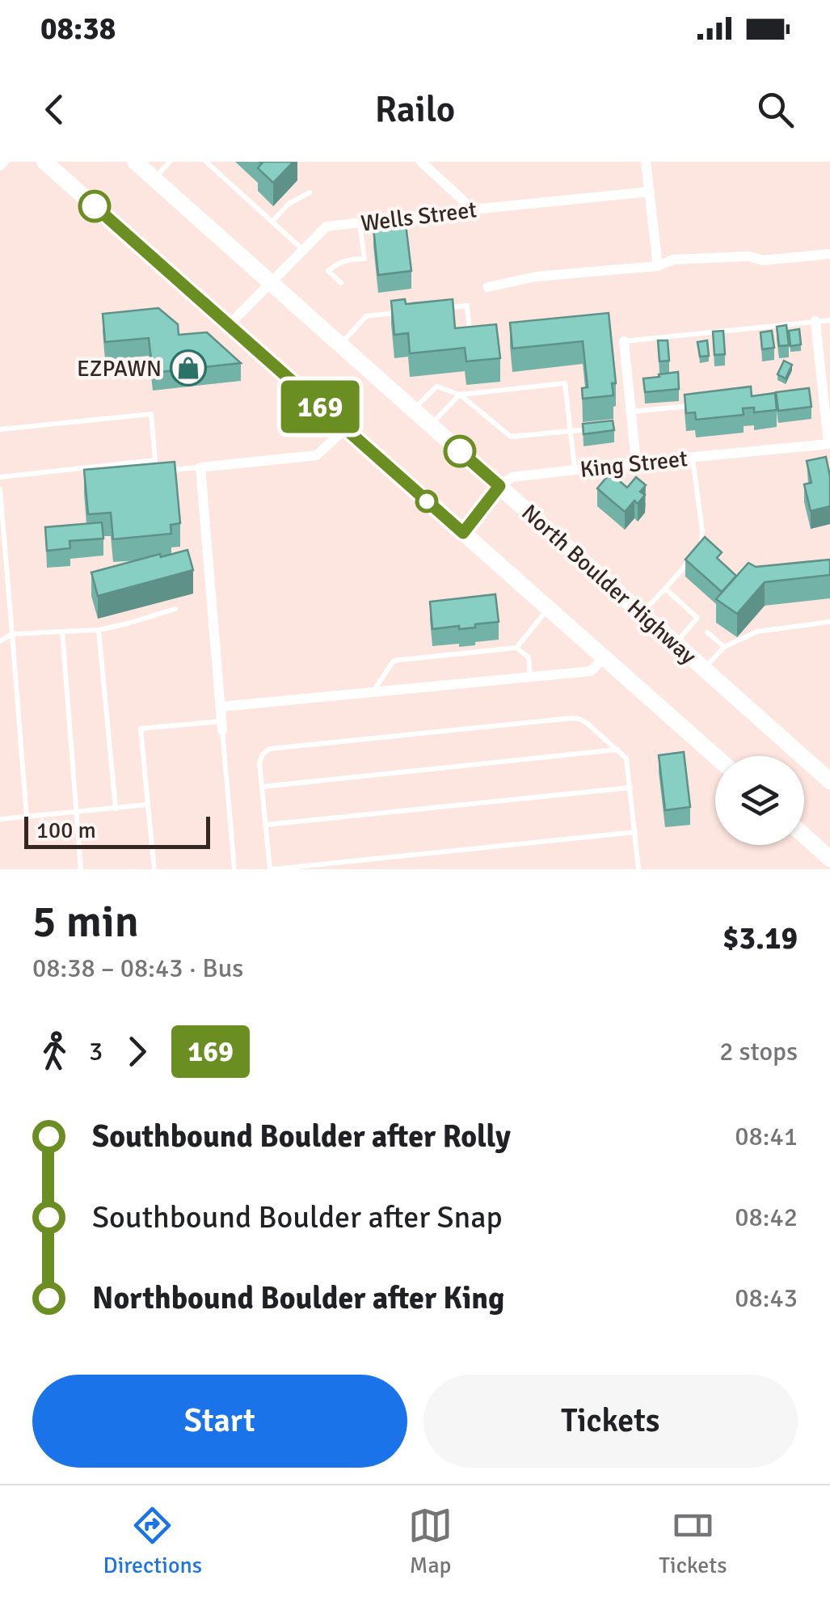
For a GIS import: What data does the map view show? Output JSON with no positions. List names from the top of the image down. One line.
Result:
{"streets":{"main road":["North Boulder Highway"],"street":["Wells Street","King Street"]},"crossings":[["Wells Street","North Boulder Highway"],["King Street","North Boulder Highway"]],"places":{"shop":["EZPAWN"]},"lines":["bus line 169"],"scale_bar":"100 m","page":{"status":"08:38","header":"Railo","on_map":"169","scale":"100 m","heading":["5 min","08:38 – 08:43 · Bus","$3.19"],"legs":["3","169","2 stops"],"list":[{"name":"Southbound Boulder after Rolly","value":"08:41"},{"name":"Southbound Boulder after Snap","value":"08:42"},{"name":"Northbound Boulder after King","value":"08:43"}],"buttons":["Start","Tickets"],"tabs":["Directions","Map","Tickets"]}}
